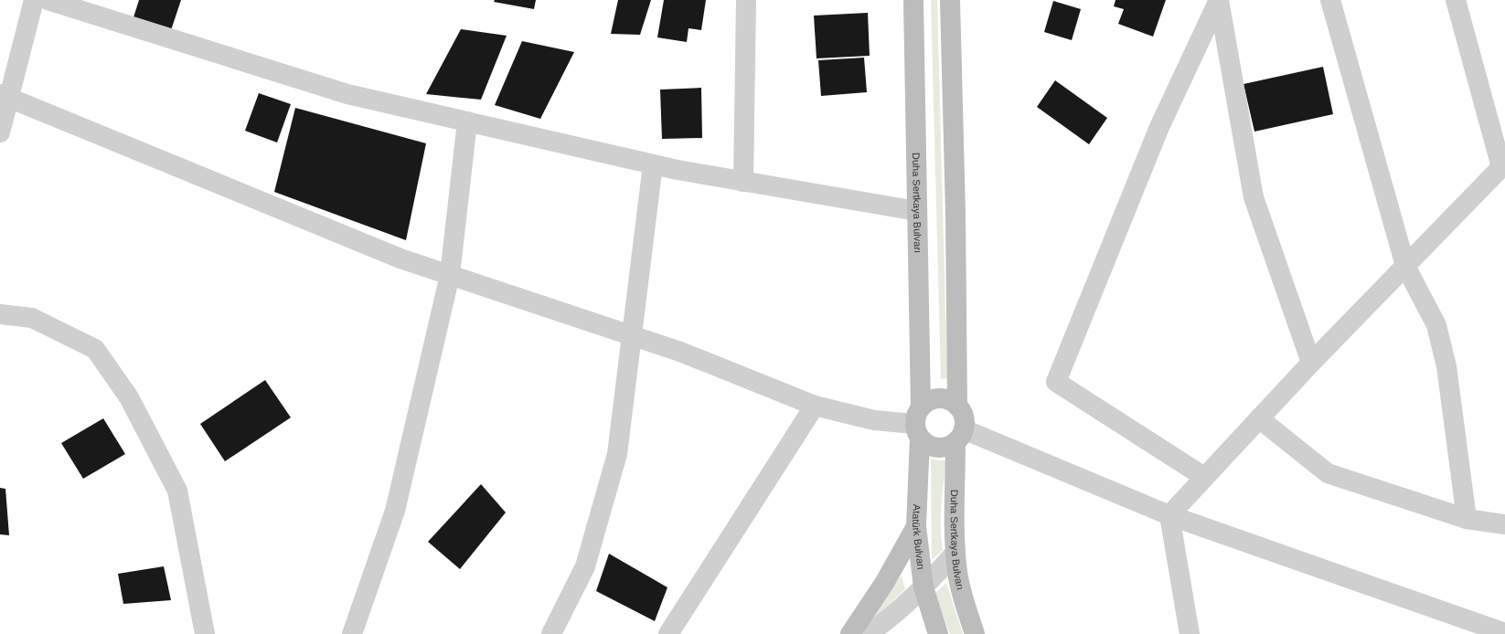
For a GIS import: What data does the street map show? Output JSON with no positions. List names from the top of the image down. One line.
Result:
{"streets":{"main road":["Duha Sertkaya Bulvarı","Atatürk Bulvarı"]},"crossings":[["Duha Sertkaya Bulvarı","Atatürk Bulvarı"]]}
